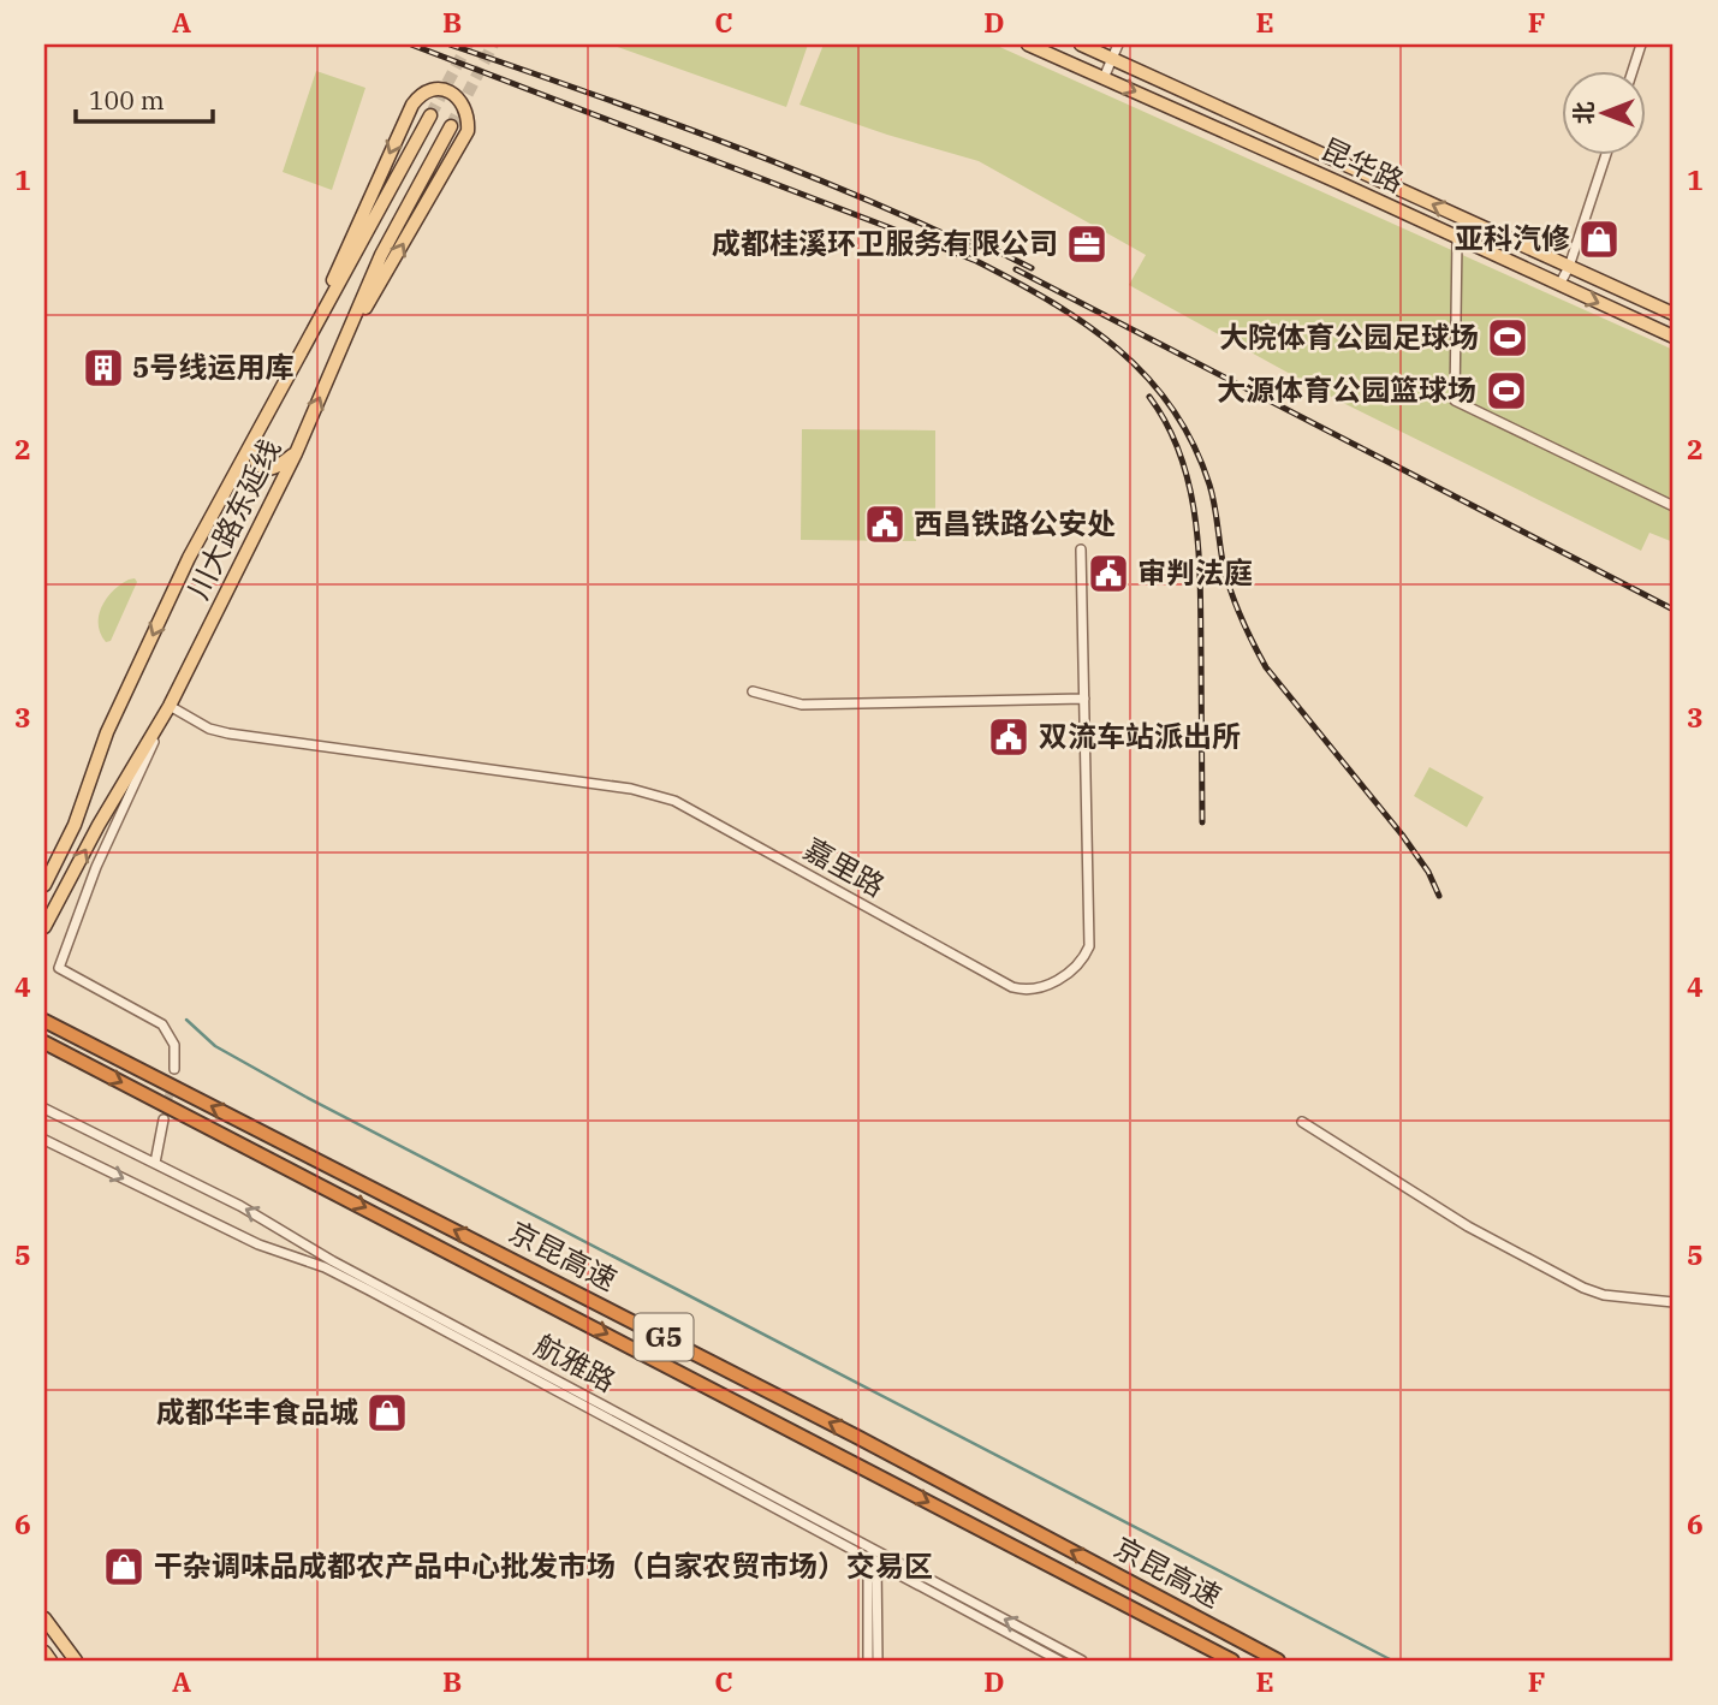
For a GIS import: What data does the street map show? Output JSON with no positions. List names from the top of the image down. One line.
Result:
{"streets":{"highway":["京昆高速","G5"],"main road":["昆华路","川大路东延线"],"street":["嘉里路","航雅路"]},"crossings":[["川大路东延线","嘉里路"]],"places":{"shop":["亚科汽修","成都华丰食品城","干杂调味品成都农产品中心批发市场（白家农贸市场）交易区"],"office":["成都桂溪环卫服务有限公司"],"sports":["大院体育公园足球场","大源体育公园篮球场"],"building":["5号线运用库"],"public building":["西昌铁路公安处","审判法庭","双流车站派出所"]},"scale_bar":"100 m","north":"left","grid":{"columns":["A","B","C","D","E","F"],"rows":["1","2","3","4","5","6"]}}
